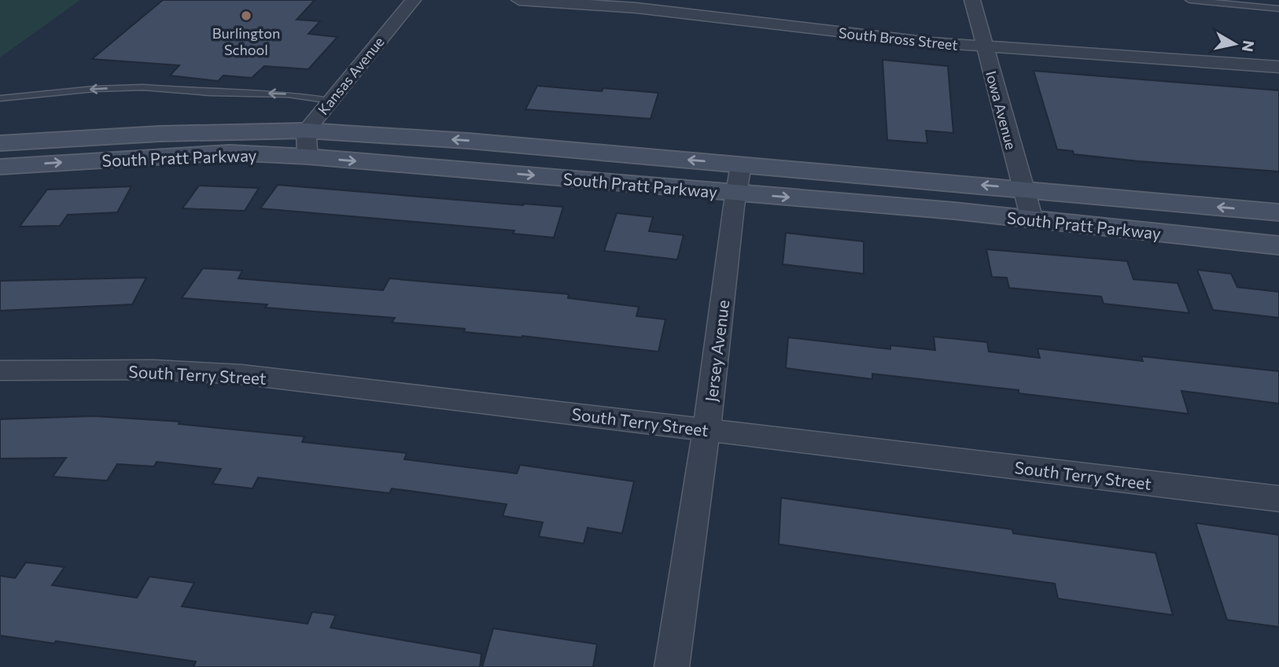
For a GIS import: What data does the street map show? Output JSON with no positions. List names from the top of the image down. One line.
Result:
{"streets":{"street":["South Bross Street","Kansas Avenue","Iowa Avenue","South Pratt Parkway","Jersey Avenue","South Terry Street"]},"crossings":[["South Bross Street","Iowa Avenue"],["Kansas Avenue","South Pratt Parkway"],["Iowa Avenue","South Pratt Parkway"],["South Pratt Parkway","Jersey Avenue"],["Jersey Avenue","South Terry Street"]],"places":["Burlington School"],"north":"right"}
